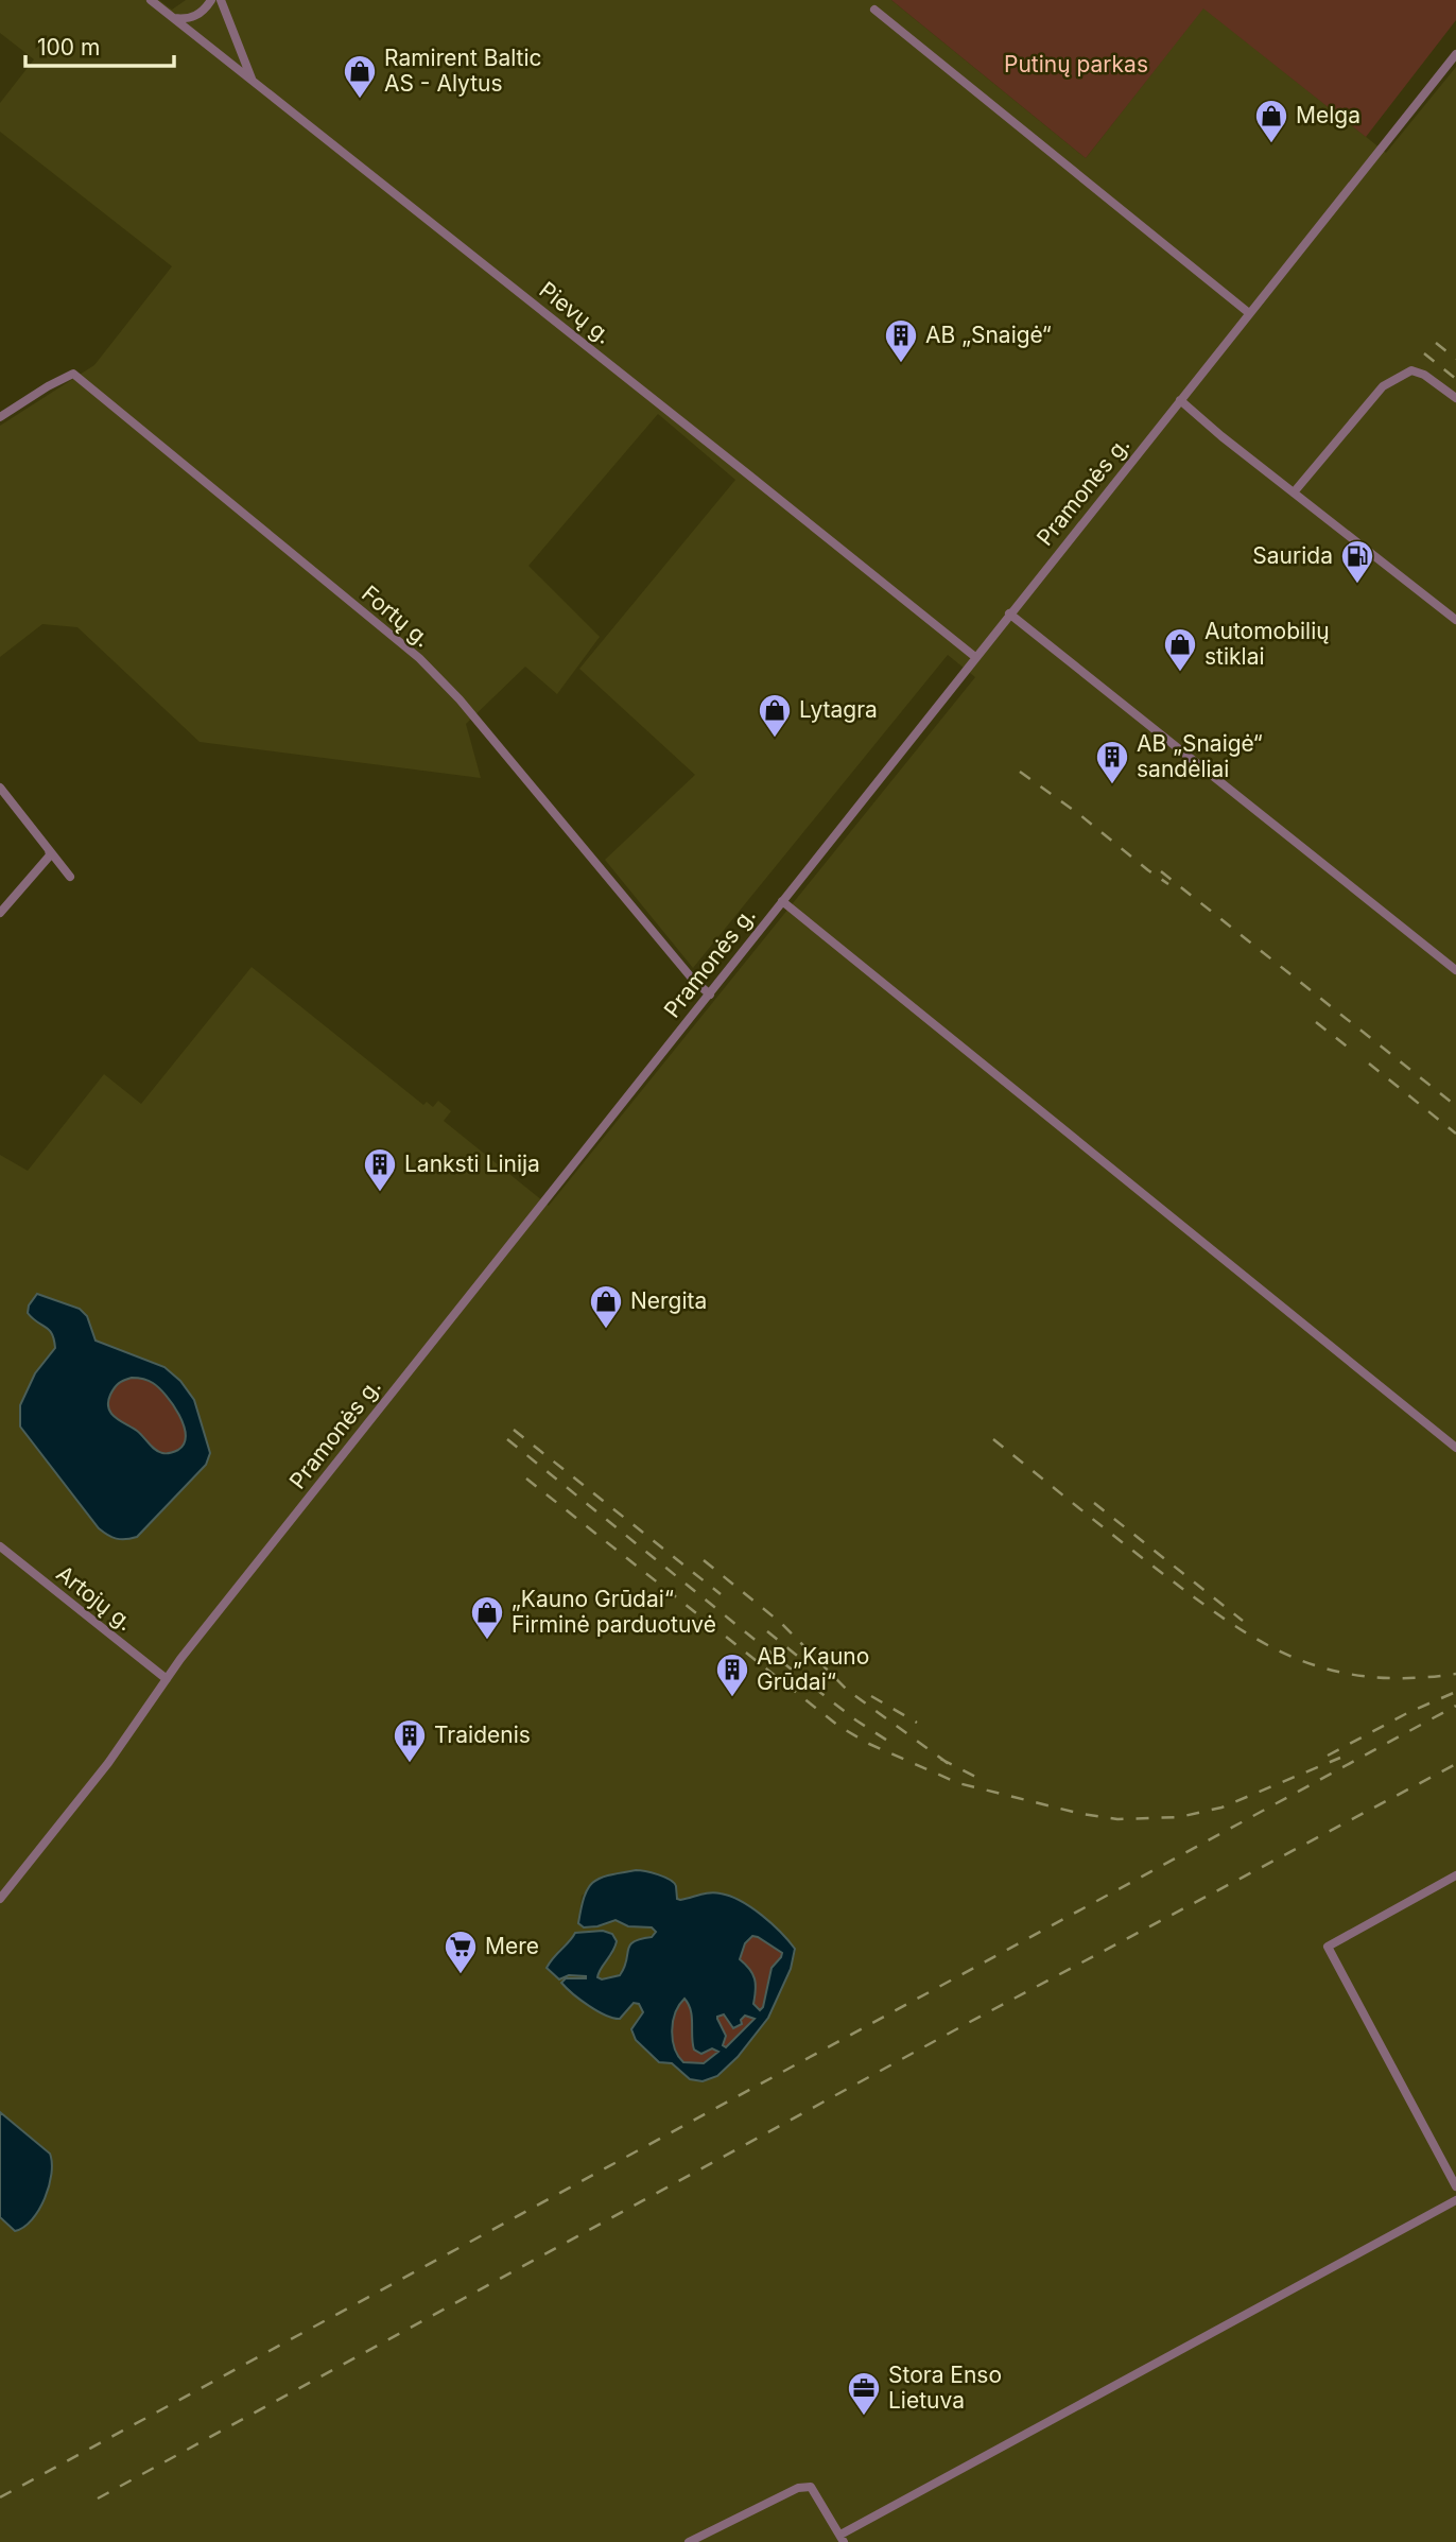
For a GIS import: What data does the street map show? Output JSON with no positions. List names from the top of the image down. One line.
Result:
{"streets":{"street":["Pievų g.","Pramonės g.","Fortų g.","Artojų g."]},"crossings":[["Pievų g.","Pramonės g."],["Pramonės g.","Fortų g."],["Pramonės g.","Artojų g."]],"parks":["Putinų parkas"],"places":{"shop":["Ramirent Baltic AS - Alytus","Melga","Automobilių stiklai","Lytagra","Nergita","„Kauno Grūdai“ Firminė parduotuvė"],"building":["AB „Snaigė“","AB „Snaigė“ sandėliai","Lanksti Linija","AB „Kauno Grūdai“","Traidenis"],"fuel station":["Saurida"],"supermarket":["Mere"],"office":["Stora Enso Lietuva"]},"scale_bar":"100 m"}
